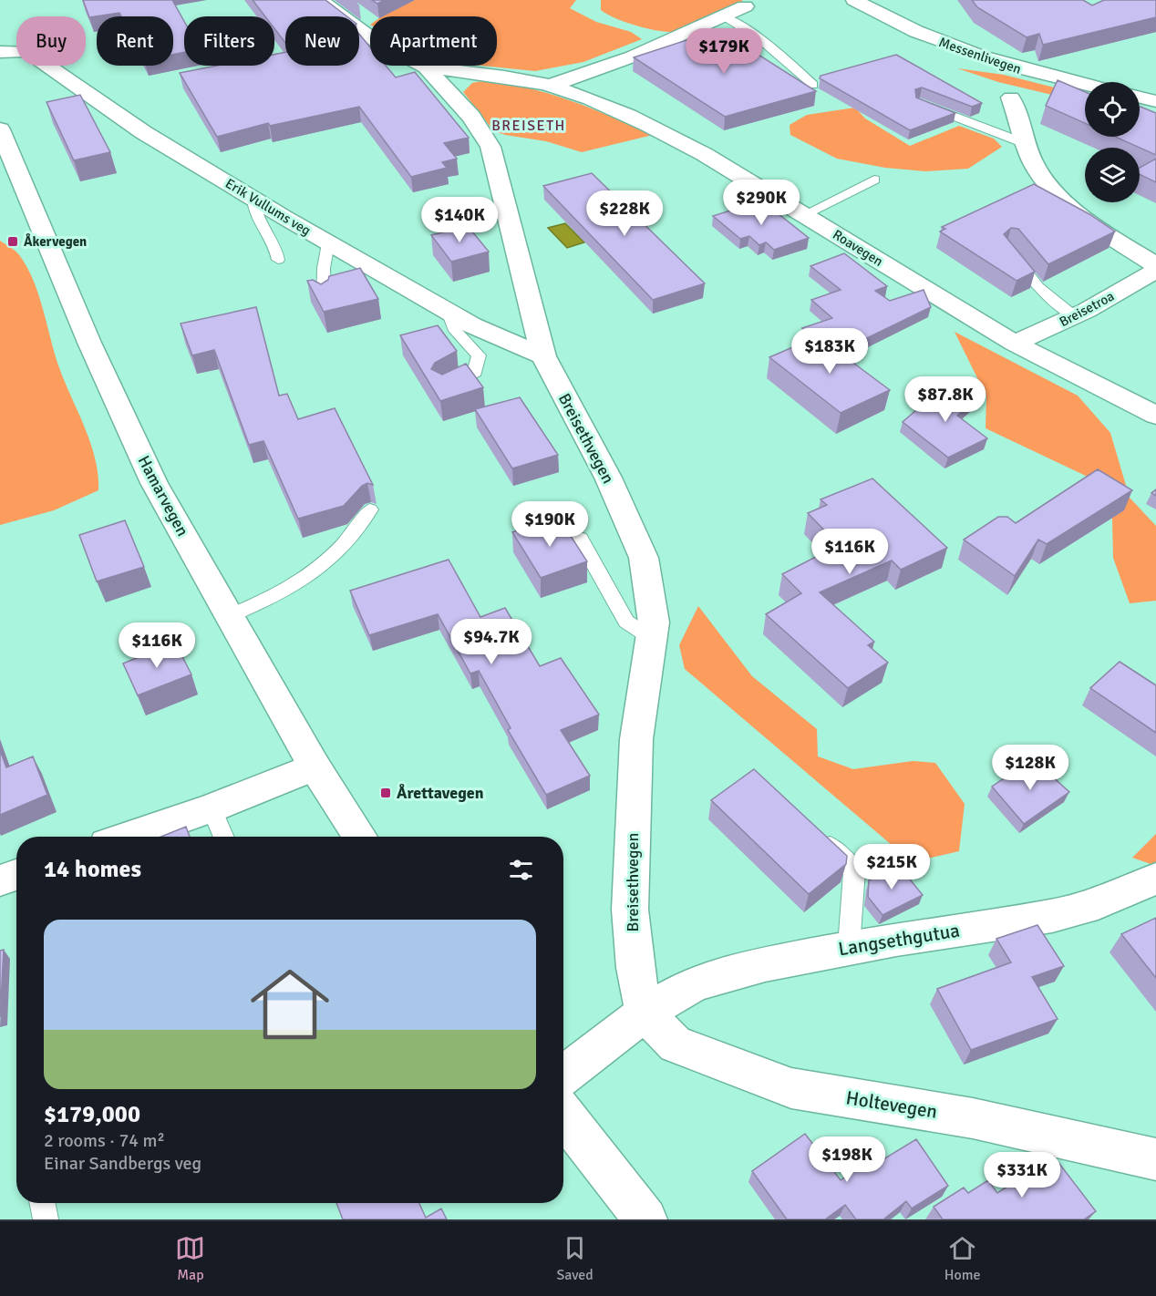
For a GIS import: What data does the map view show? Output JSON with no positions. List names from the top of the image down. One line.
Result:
{"streets":{"street":["Messenlivegen","Erik Vullums veg","Roavegen","Breisetroa","Breisethvegen","Hamarvegen","Langsethgutua","Holtevegen"]},"crossings":[["Erik Vullums veg","Breisethvegen"],["Roavegen","Breisetroa"],["Roavegen","Breisethvegen"],["Breisethvegen","Langsethgutua"],["Breisethvegen","Holtevegen"],["Langsethgutua","Holtevegen"]],"districts":["BREISETH"],"places":{"transit":["Åkervegen","Årettavegen"]},"page":{"chip":["Buy","Rent","Filters","New","Apartment"],"price":["$179K","$290K","$228K","$140K","$183K","$87.8K","$190K","$116K","$94.7K","$116K","$128K","$215K","$198K","$331K"],"heading":"14 homes","list":[{"name":"$179,000","note":"2 rooms · 74 m² · Einar Sandbergs veg"}],"tabs":["Map","Saved","Home"]}}
